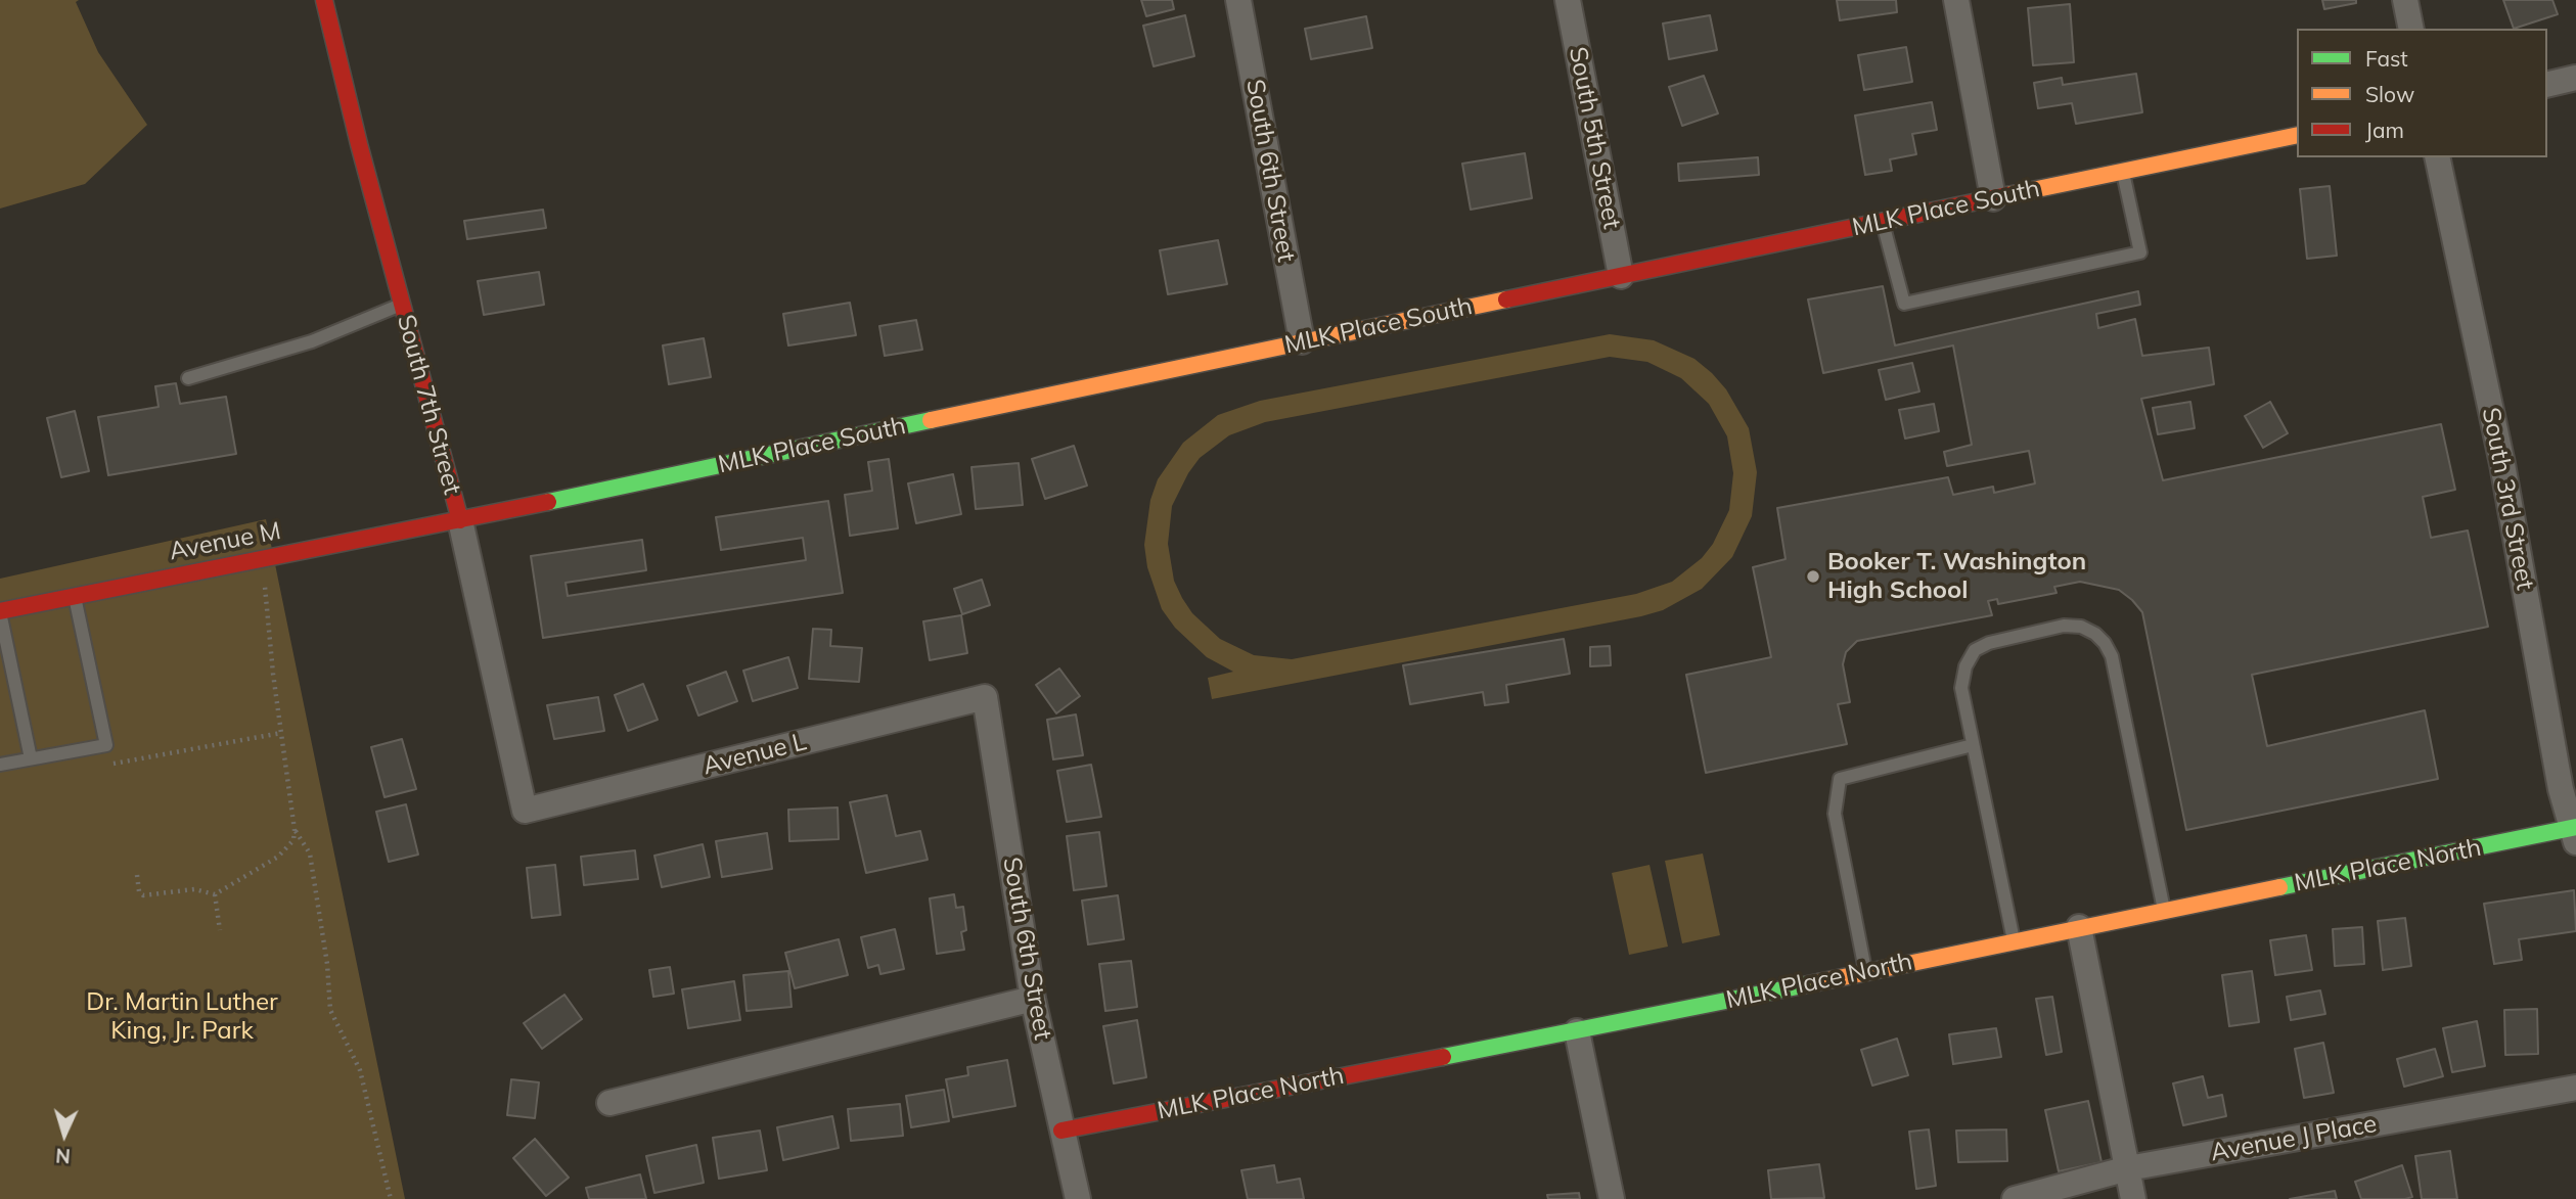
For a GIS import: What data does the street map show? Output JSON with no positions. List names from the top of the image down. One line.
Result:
{"streets":{"street":["South 5th Street","South 6th Street","MLK Place South","South 7th Street","South 3rd Street","Avenue M","Avenue L","MLK Place North","Avenue J Place"]},"crossings":[["South 5th Street","MLK Place South"],["South 6th Street","MLK Place South"],["South 6th Street","Avenue L"],["South 6th Street","MLK Place North"],["MLK Place South","South 7th Street"],["MLK Place South","Avenue M"],["South 7th Street","Avenue M"],["South 7th Street","Avenue L"],["South 3rd Street","MLK Place North"]],"parks":["Dr. Martin Luther King, Jr. Park"],"places":["Booker T. Washington High School"],"legend":["Fast","Slow","Jam"],"north":"bottom"}
